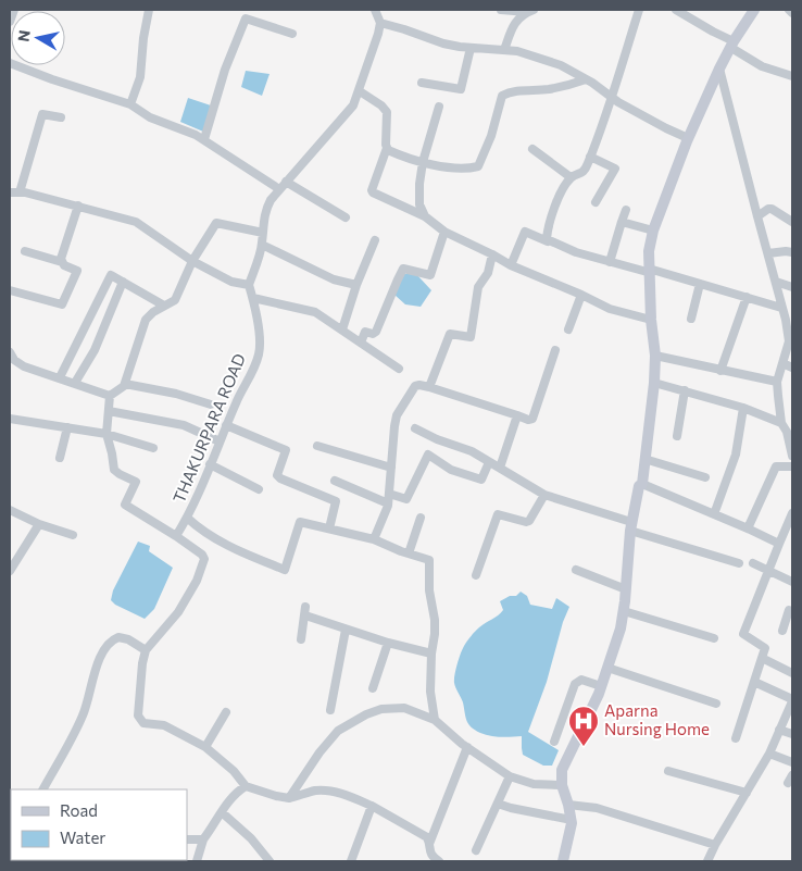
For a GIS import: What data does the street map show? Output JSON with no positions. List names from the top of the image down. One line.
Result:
{"streets":{"street":["THAKURPARA ROAD"]},"places":{"hospital":["Aparna Nursing Home"]},"legend":["Road","Water"],"north":"left"}
